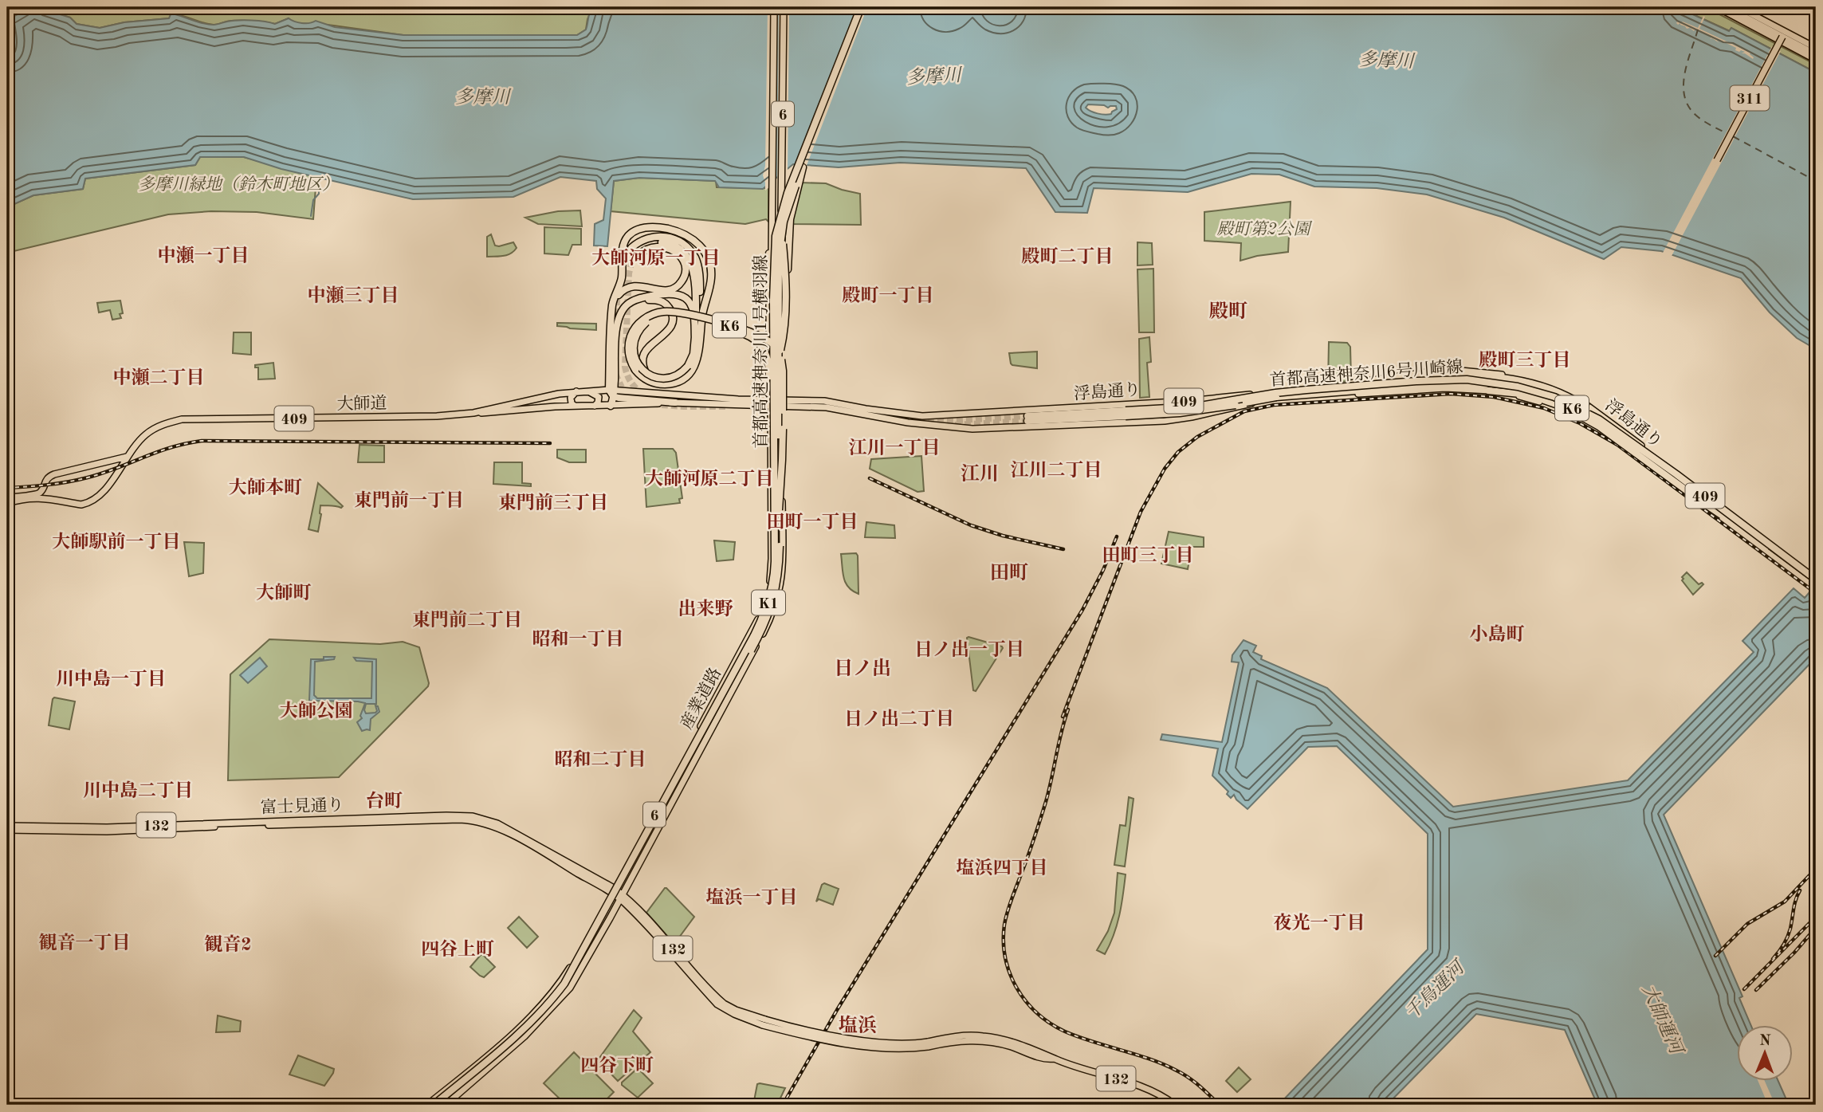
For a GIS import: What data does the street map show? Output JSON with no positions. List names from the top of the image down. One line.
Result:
{"streets":{"highway":["K6","首都高速神奈川1号横羽線","首都高速神奈川6号川崎線","K1"],"main road":["311","6","浮島通り","409","大師道","産業道路","富士見通り","132"]},"crossings":[["6","首都高速神奈川1号横羽線"],["6","産業道路"],["K6","首都高速神奈川1号横羽線"],["首都高速神奈川1号横羽線","産業道路"],["首都高速神奈川6号川崎線","浮島通り"],["浮島通り","大師道"],["浮島通り","産業道路"],["大師道","産業道路"],["産業道路","富士見通り"],["産業道路","132"],["富士見通り","132"]],"districts":["中瀬一丁目","殿町二丁目","大師河原一丁目","中瀬三丁目","殿町一丁目","殿町","殿町三丁目","中瀬二丁目","江川一丁目","江川二丁目","江川","大師河原二丁目","大師本町","東門前一丁目","東門前三丁目","田町一丁目","大師駅前一丁目","田町三丁目","田町","大師町","出来野","東門前二丁目","小島町","昭和一丁目","日ノ出一丁目","日ノ出","川中島一丁目","大師公園","日ノ出二丁目","昭和二丁目","川中島二丁目","台町","塩浜四丁目","塩浜一丁目","夜光一丁目","観音一丁目","観音2","四谷上町","塩浜","四谷下町"],"water":["多摩川","千鳥運河","大師運河"],"parks":["多摩川緑地（鈴木町地区）","殿町第2公園"],"north":"top"}
